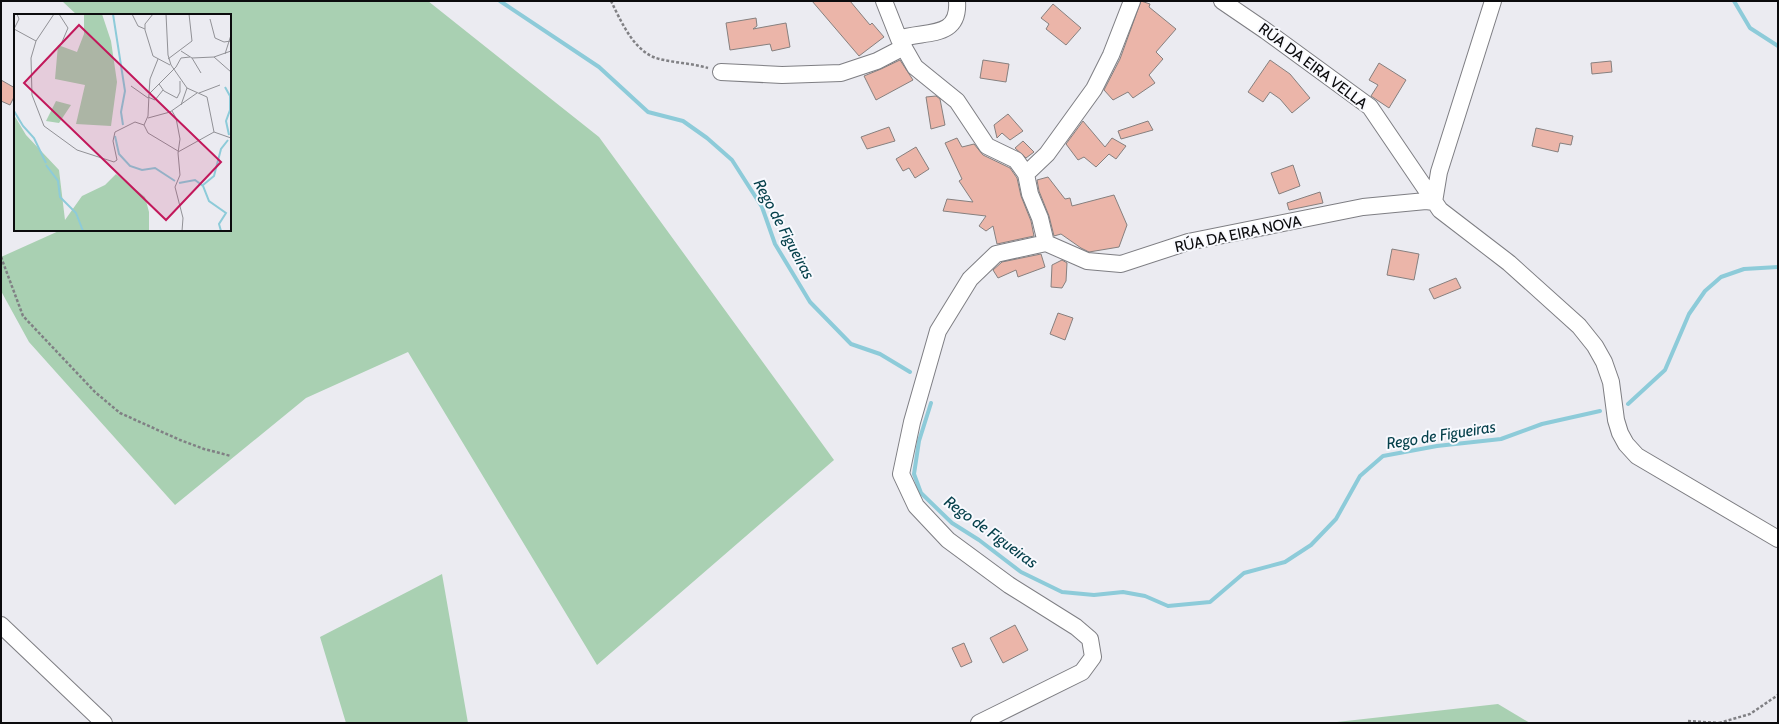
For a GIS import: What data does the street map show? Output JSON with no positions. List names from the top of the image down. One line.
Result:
{"streets":{"street":["RÚA DA EIRA VELLA","RÚA DA EIRA NOVA"]},"crossings":[["RÚA DA EIRA VELLA","RÚA DA EIRA NOVA"]],"water":["Rego de Figueiras"]}
